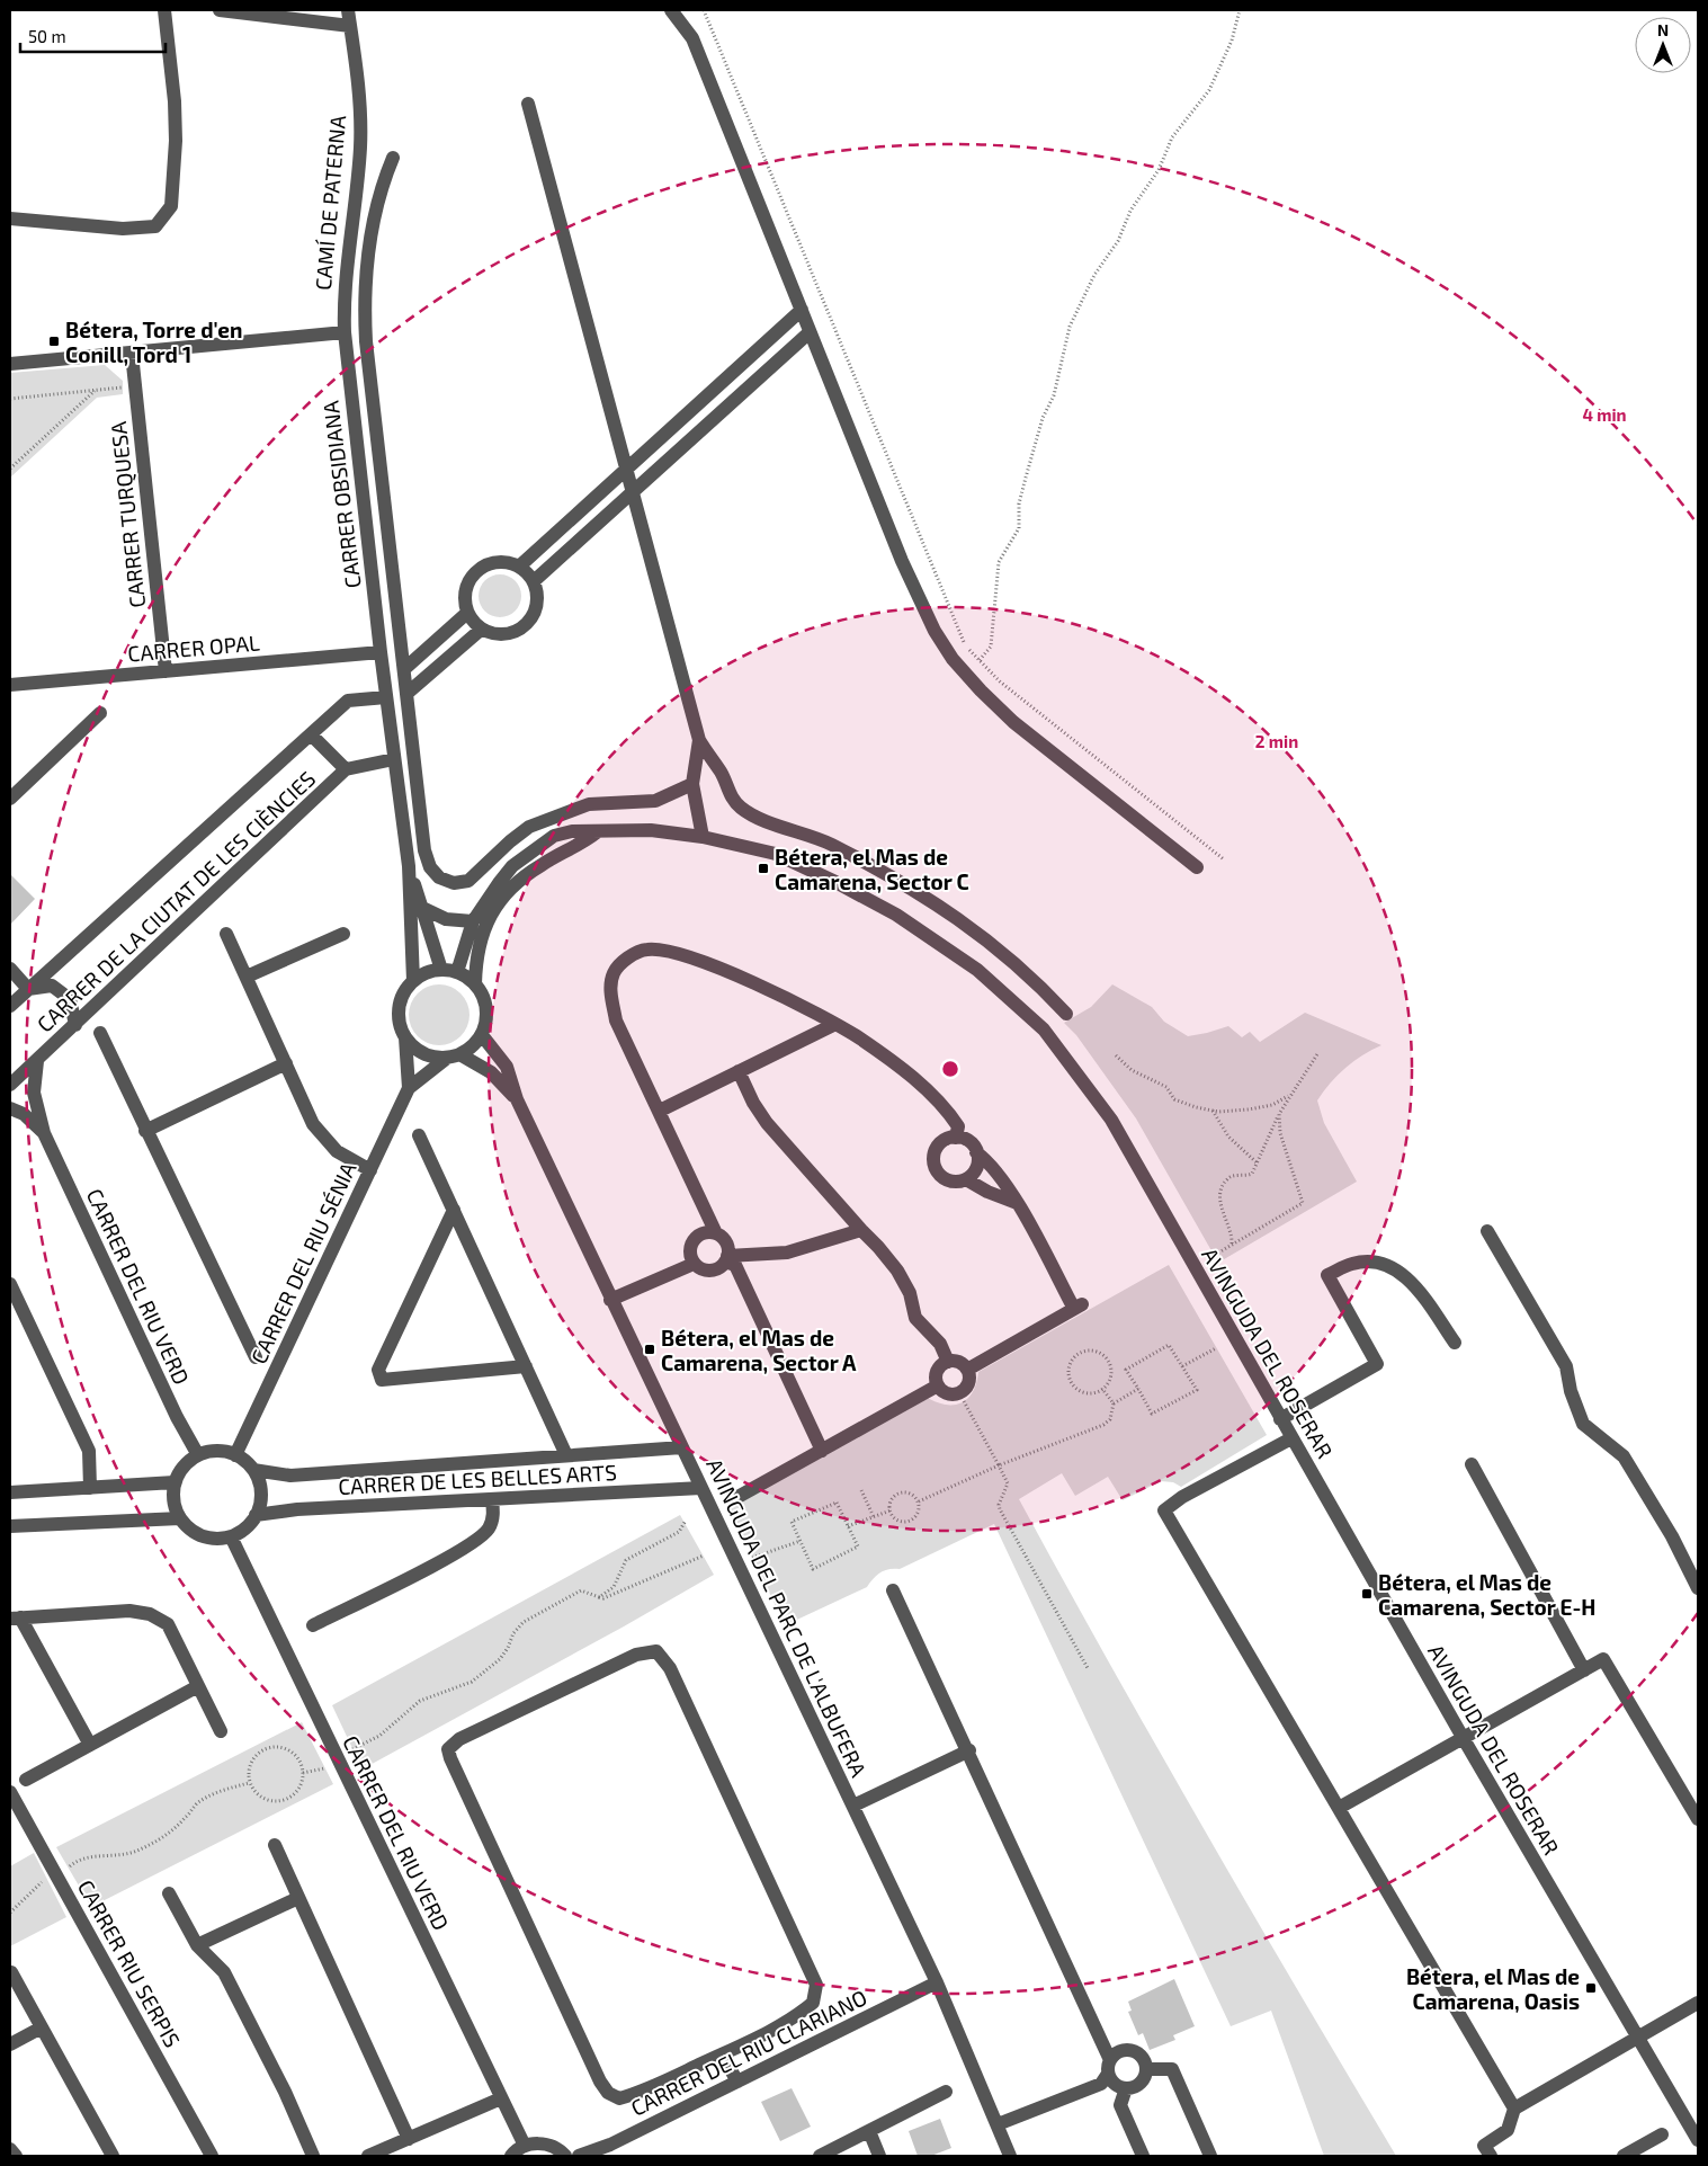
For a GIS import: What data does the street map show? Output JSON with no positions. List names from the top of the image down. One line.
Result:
{"streets":{"street":["CAMÍ DE PATERNA","CARRER OBSIDIANA","CARRER TURQUESA","CARRER OPAL","CARRER DE LA CIUTAT DE LES CIÈNCIES","CARRER DEL RIU SÉNIA","CARRER DEL RIU VERD","AVINGUDA DEL ROSERAR","CARRER DE LES BELLES ARTS","AVINGUDA DEL PARC DE L'ALBUFERA","CARRER RIU SERPIS","CARRER DEL RIU CLARIANO"]},"crossings":[["CAMÍ DE PATERNA","CARRER OBSIDIANA"],["CARRER OBSIDIANA","CARRER OPAL"],["CARRER TURQUESA","CARRER OPAL"],["CARRER DE LA CIUTAT DE LES CIÈNCIES","CARRER DEL RIU VERD"],["CARRER DEL RIU SÉNIA","CARRER DEL RIU VERD"],["CARRER DEL RIU SÉNIA","AVINGUDA DEL ROSERAR"],["CARRER DEL RIU SÉNIA","CARRER DE LES BELLES ARTS"],["CARRER DEL RIU SÉNIA","AVINGUDA DEL PARC DE L'ALBUFERA"],["CARRER DEL RIU VERD","CARRER DE LES BELLES ARTS"],["AVINGUDA DEL ROSERAR","AVINGUDA DEL PARC DE L'ALBUFERA"],["CARRER DE LES BELLES ARTS","AVINGUDA DEL PARC DE L'ALBUFERA"],["AVINGUDA DEL PARC DE L'ALBUFERA","CARRER DEL RIU CLARIANO"]],"places":{"transit":["Bétera, Torre d'en Conill, Tord 1","Bétera, el Mas de Camarena, Sector C","Bétera, el Mas de Camarena, Sector A","Bétera, el Mas de Camarena, Sector E-H","Bétera, el Mas de Camarena, Oasis"]},"scale_bar":"50 m","north":"top","rings":["4 min","2 min"]}
